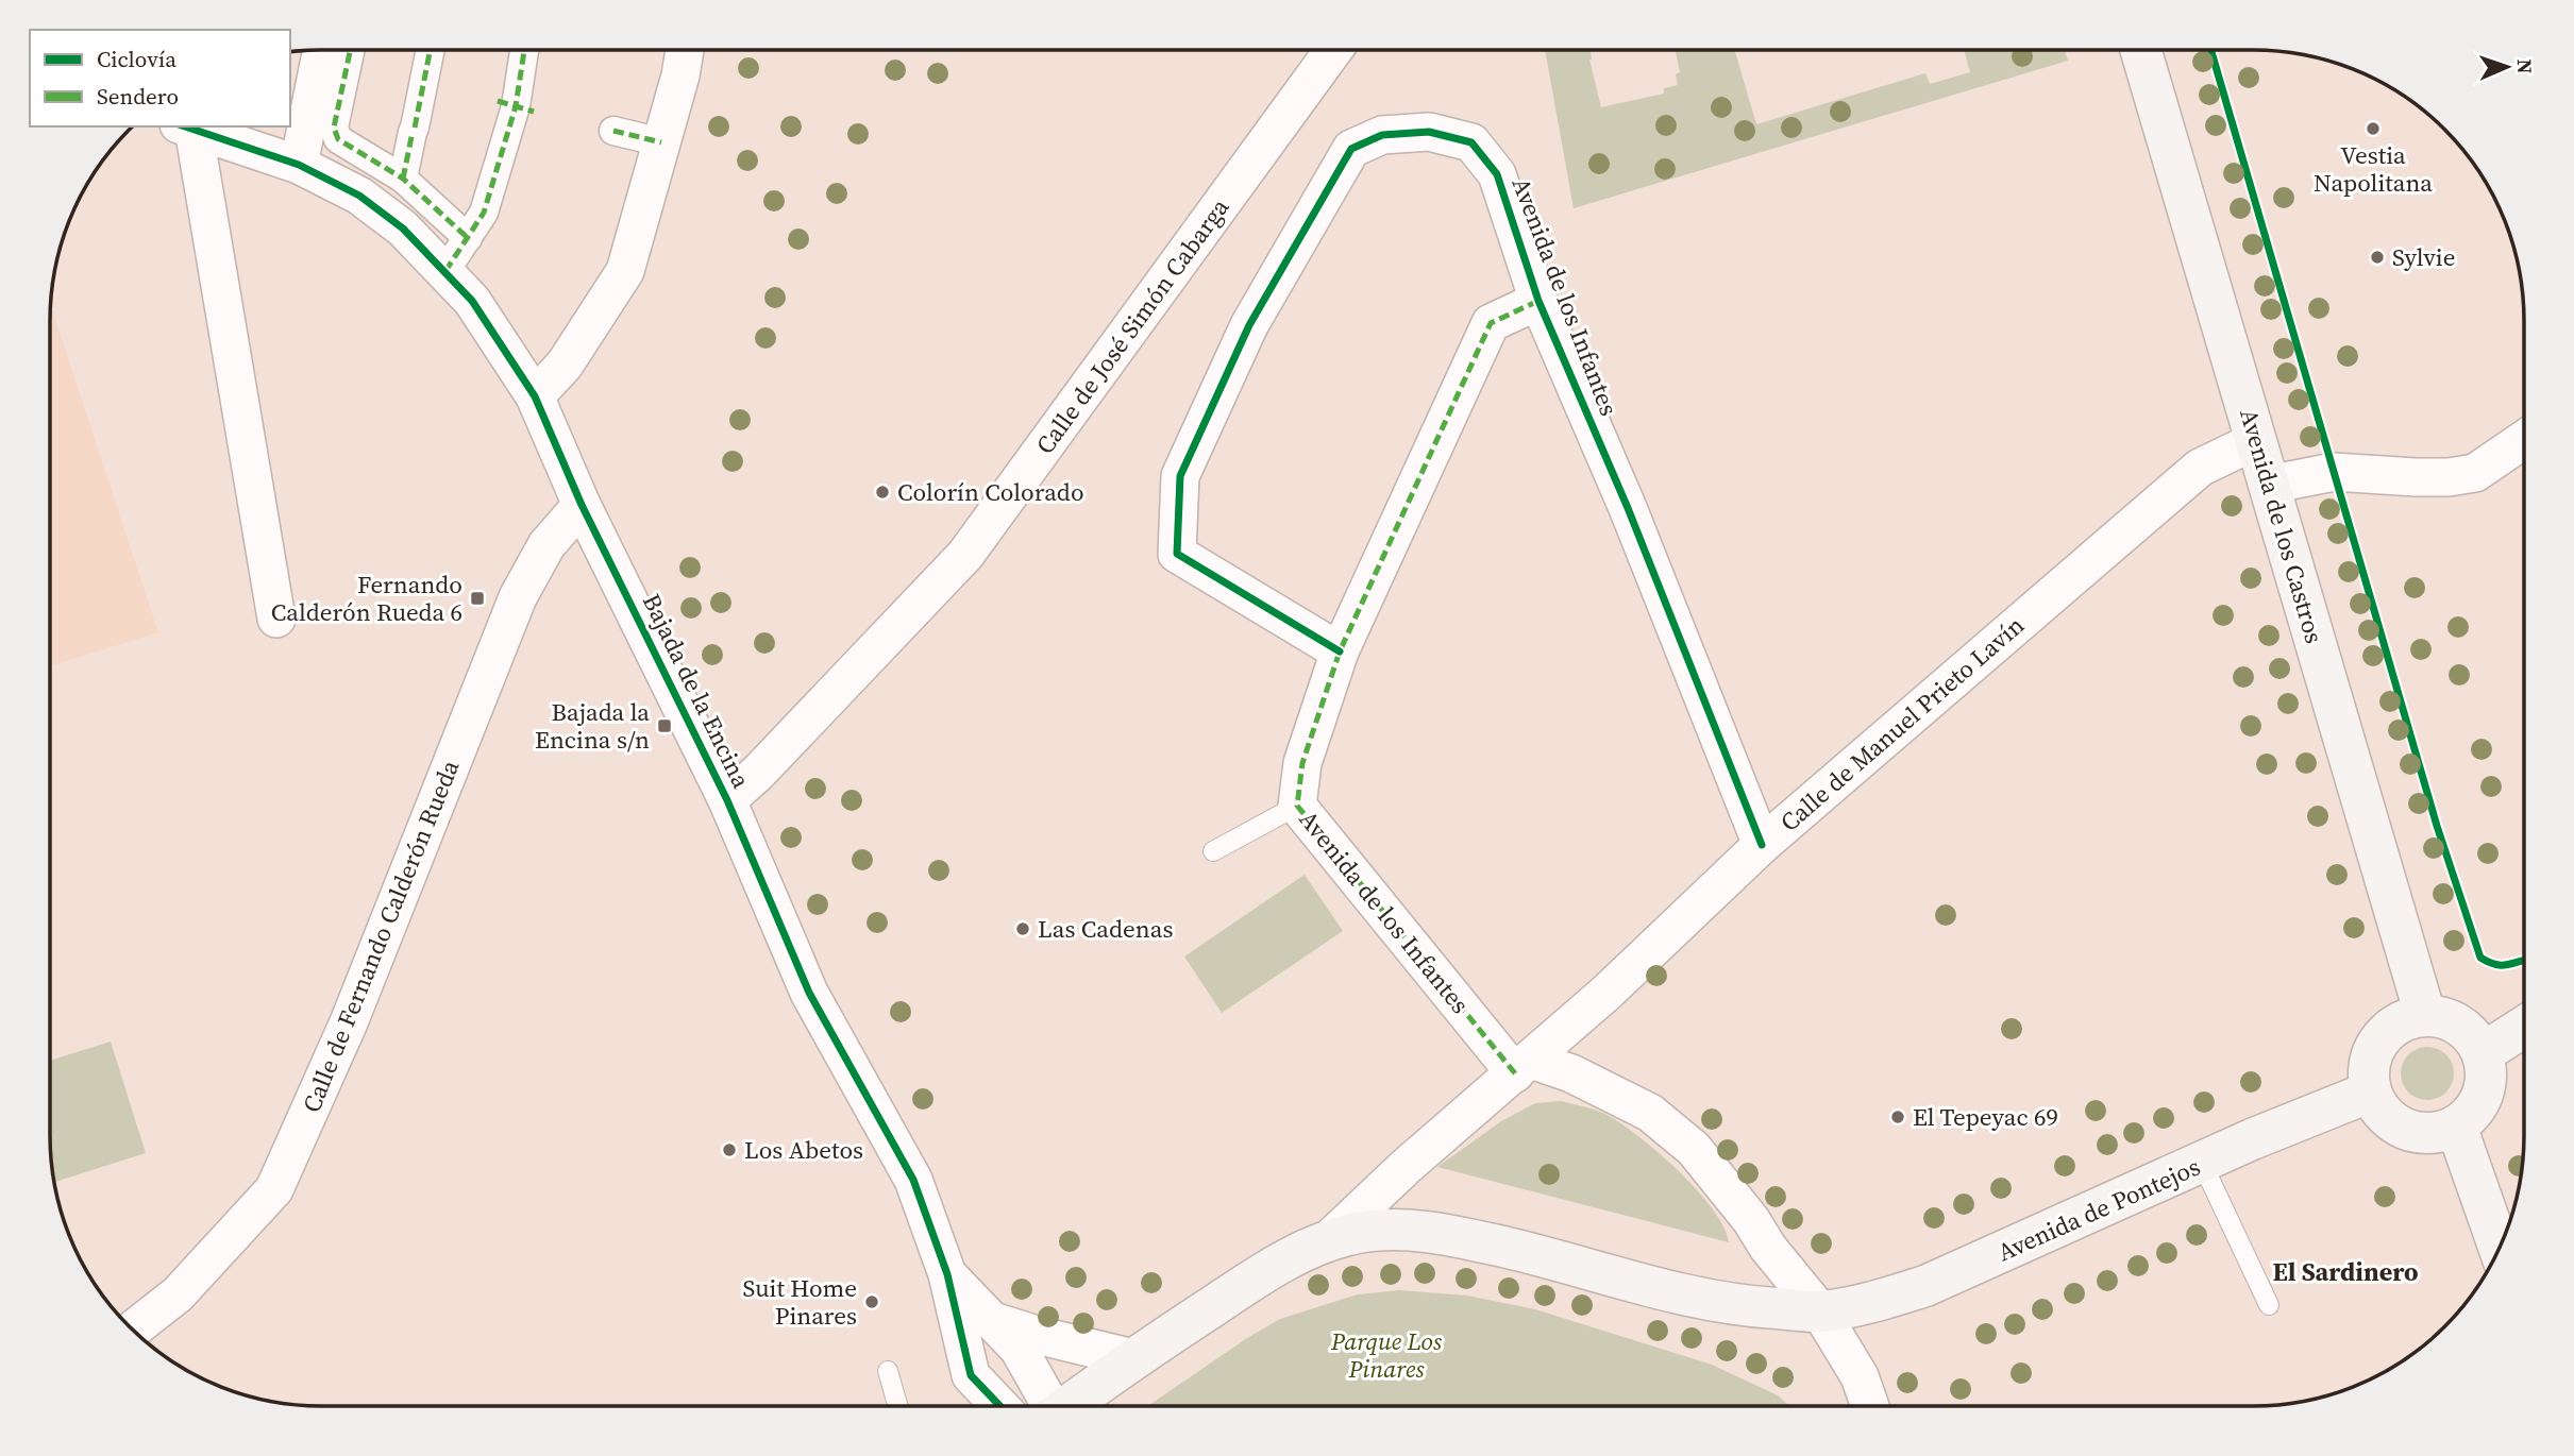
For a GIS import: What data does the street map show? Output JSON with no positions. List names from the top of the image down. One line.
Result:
{"streets":{"main road":["Avenida de los Castros","Avenida de Pontejos"],"street":["Avenida de los Infantes","Calle de José Simón Cabarga","Bajada de la Encina","Calle de Manuel Prieto Lavín","Calle de Fernando Calderón Rueda"]},"crossings":[["Avenida de los Infantes","Calle de Manuel Prieto Lavín"],["Avenida de los Infantes","Avenida de Pontejos"],["Calle de José Simón Cabarga","Bajada de la Encina"],["Avenida de los Castros","Calle de Manuel Prieto Lavín"],["Avenida de los Castros","Avenida de Pontejos"],["Bajada de la Encina","Calle de Fernando Calderón Rueda"]],"districts":["El Sardinero"],"parks":["Parque Los Pinares"],"places":{"other":["Vestia Napolitana","Sylvie","Colorín Colorado","Las Cadenas","El Tepeyac 69","Los Abetos","Suit Home Pinares"],"transit":["Fernando Calderón Rueda 6","Bajada la Encina s/n"]},"legend":["Ciclovía","Sendero"],"north":"right"}
